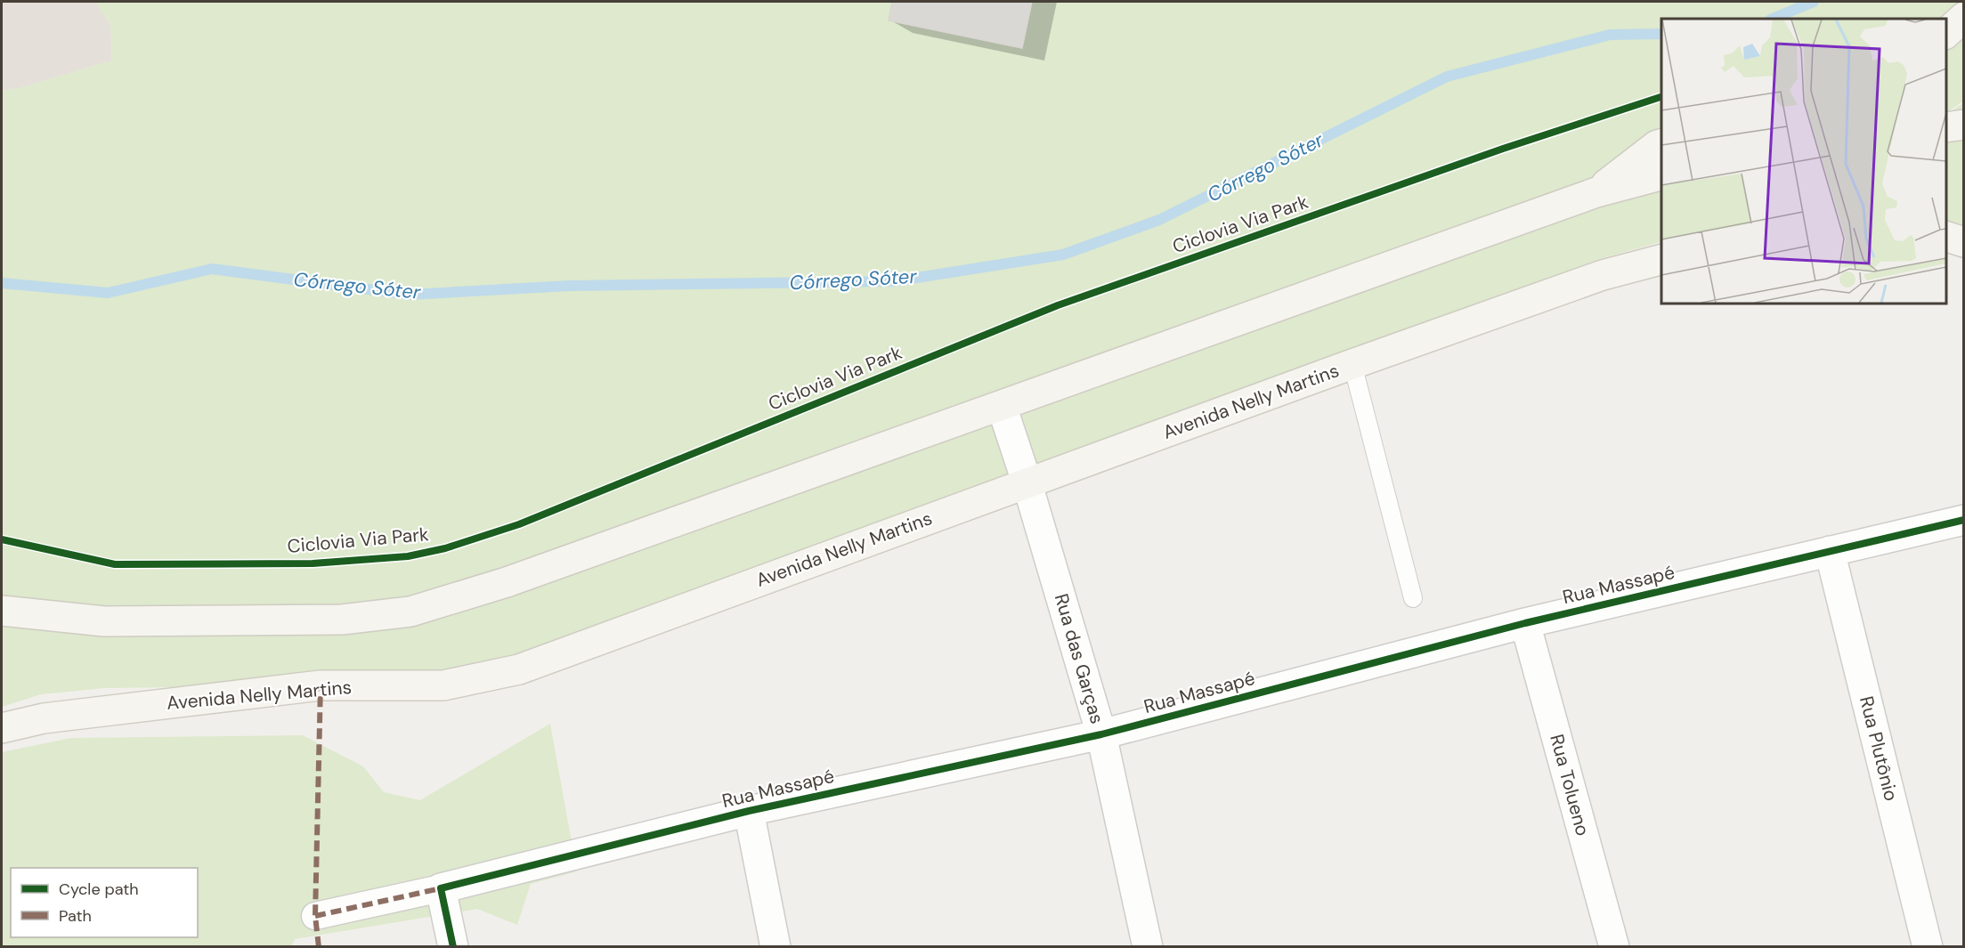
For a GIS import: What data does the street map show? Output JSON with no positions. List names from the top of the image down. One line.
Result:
{"streets":{"main road":["Avenida Nelly Martins"],"street":["Rua Massapé","Rua das Garças","Rua Plutônio","Rua Tolueno"],"cycle path":["Ciclovia Via Park"]},"crossings":[["Avenida Nelly Martins","Rua das Garças"],["Rua Massapé","Rua das Garças"],["Rua Massapé","Rua Plutônio"],["Rua Massapé","Rua Tolueno"]],"water":["Córrego Sóter"],"legend":["Cycle path","Path"]}
